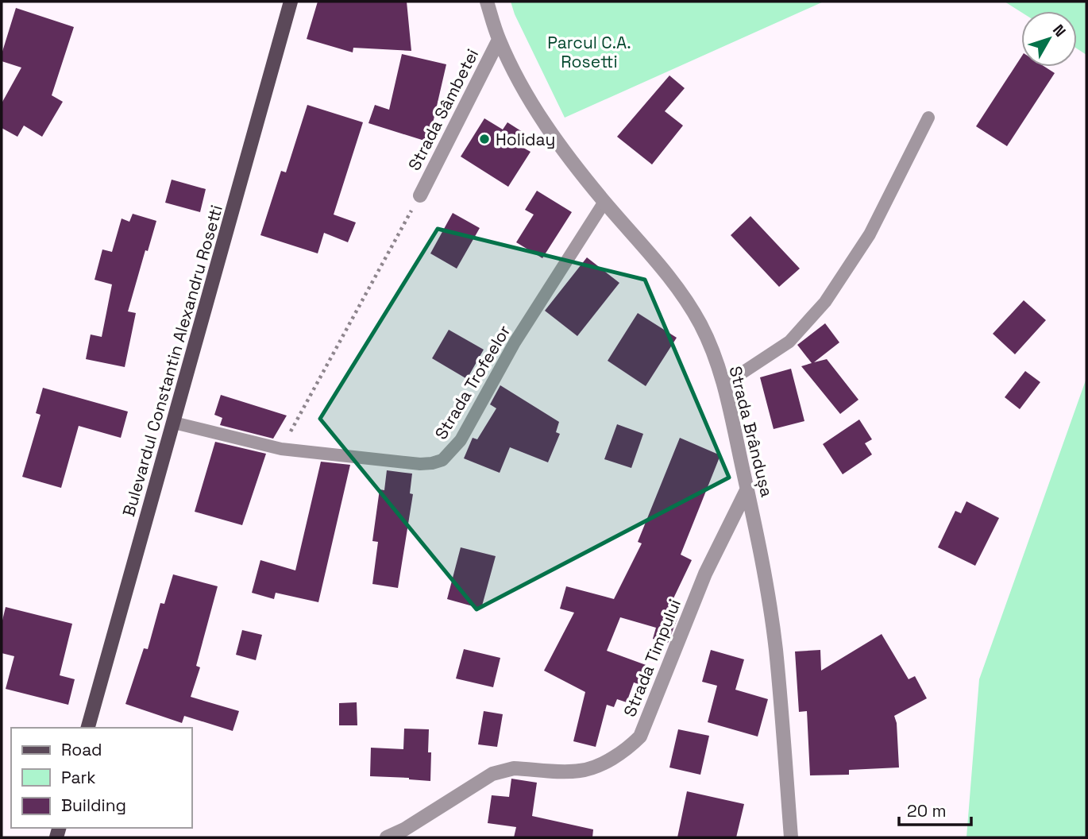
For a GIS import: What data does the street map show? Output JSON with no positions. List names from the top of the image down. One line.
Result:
{"streets":{"main road":["Bulevardul Constantin Alexandru Rosetti"],"street":["Strada Sâmbetei","Strada Brândușa","Strada Timpului"],"lane":["Strada Trofeelor"]},"crossings":[["Strada Sâmbetei","Strada Brândușa"],["Bulevardul Constantin Alexandru Rosetti","Strada Trofeelor"],["Strada Trofeelor","Strada Brândușa"],["Strada Brândușa","Strada Timpului"]],"parks":["Parcul C.A. Rosetti"],"places":["Holiday"],"legend":["Road","Park","Building"],"scale_bar":"20 m","north":"top right"}
